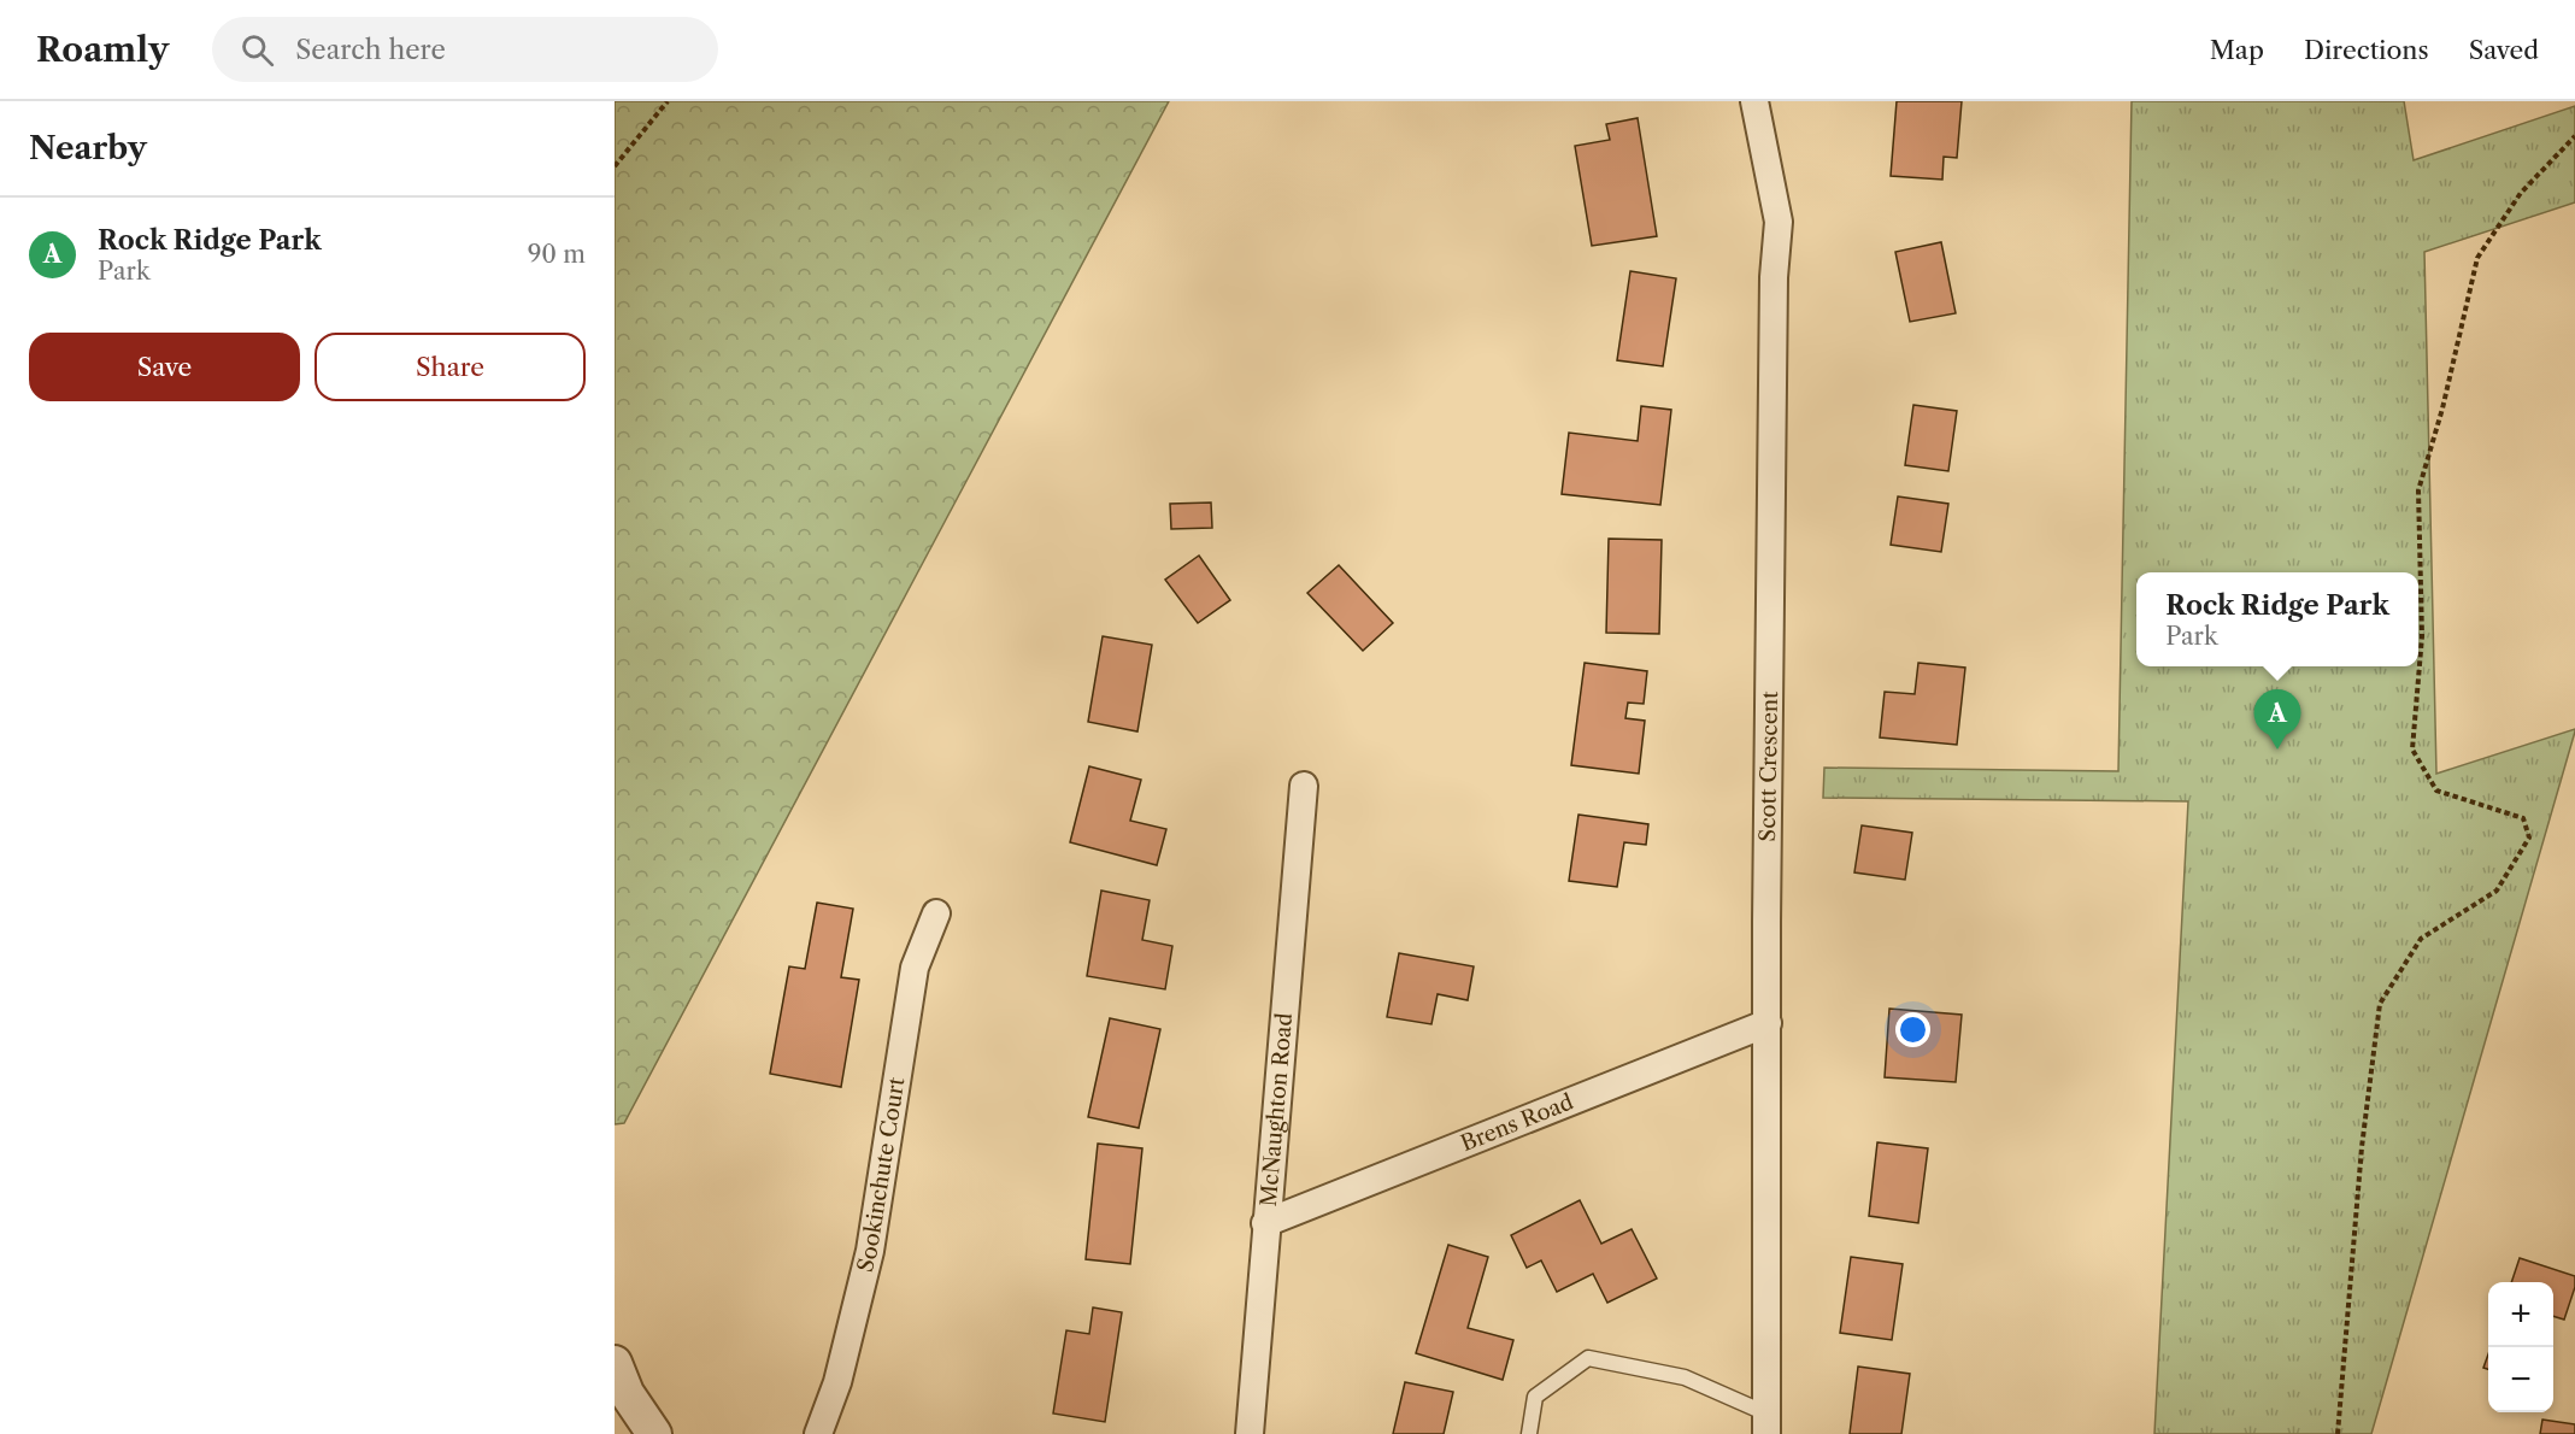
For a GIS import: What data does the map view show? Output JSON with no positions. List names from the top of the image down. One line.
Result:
{"streets":{"street":["Scott Crescent","McNaughton Road","Brens Road","Sookinchute Court"]},"crossings":[["Scott Crescent","Brens Road"],["McNaughton Road","Brens Road"]],"page":{"header":"Roamly","search":"Search here","nav":["Map","Directions","Saved"],"heading":"Nearby","list":[{"mark":"A","name":"Rock Ridge Park","note":"Park","value":"90 m"}],"buttons":["Save","Share"],"popup":["Rock Ridge Park","Park"],"pins":"A","map_buttons":["+","−"]}}
